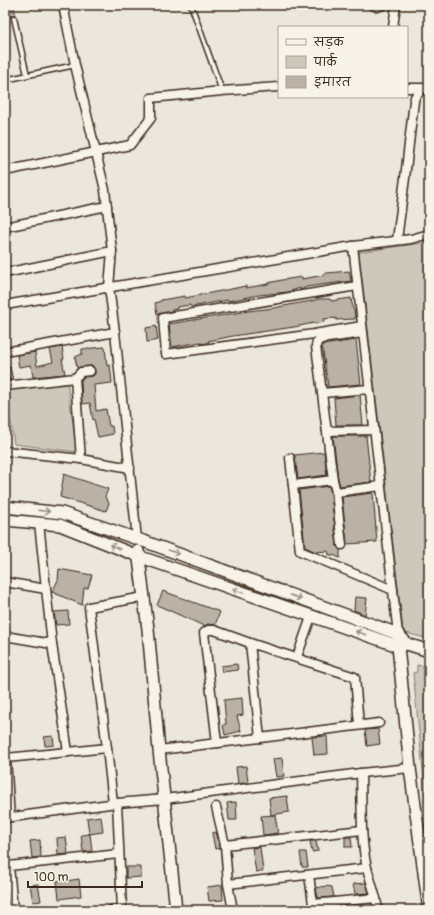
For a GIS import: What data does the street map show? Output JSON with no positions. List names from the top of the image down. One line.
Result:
{"legend":["सड़क","पार्क","इमारत"],"scale_bar":"100 m"}
